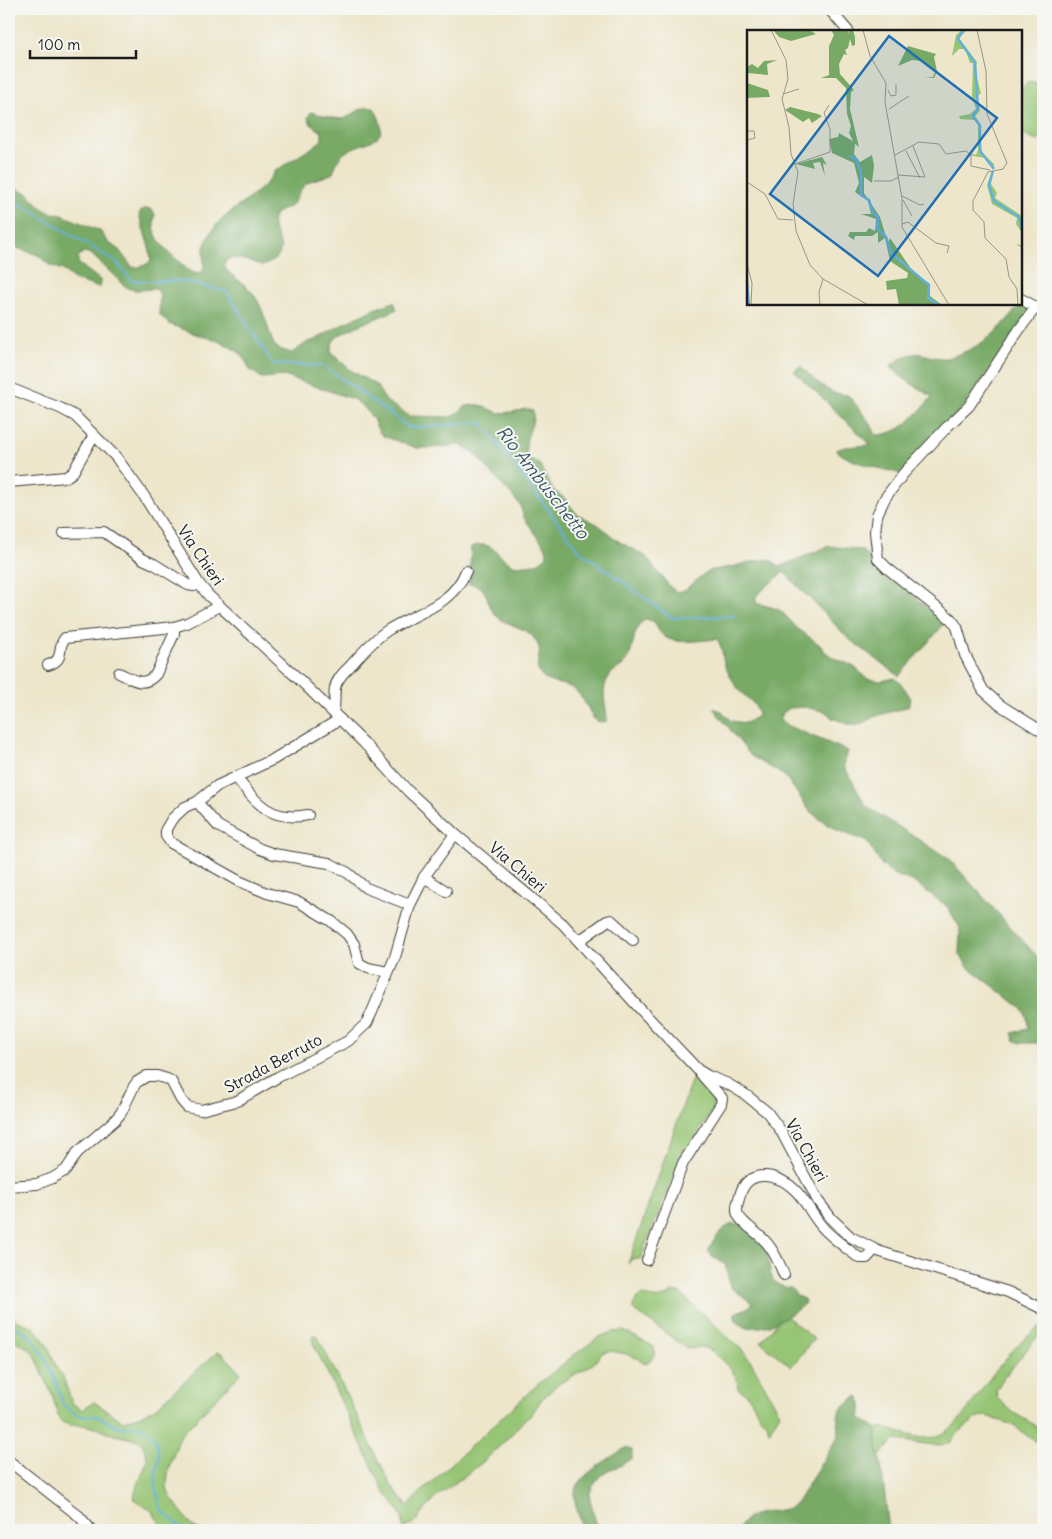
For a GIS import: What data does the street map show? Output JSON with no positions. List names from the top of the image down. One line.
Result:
{"streets":{"street":["Via Chieri","Strada Berruto"]},"crossings":[["Via Chieri","Strada Berruto"]],"water":["Rio Ambuschetto"],"scale_bar":"100 m"}
